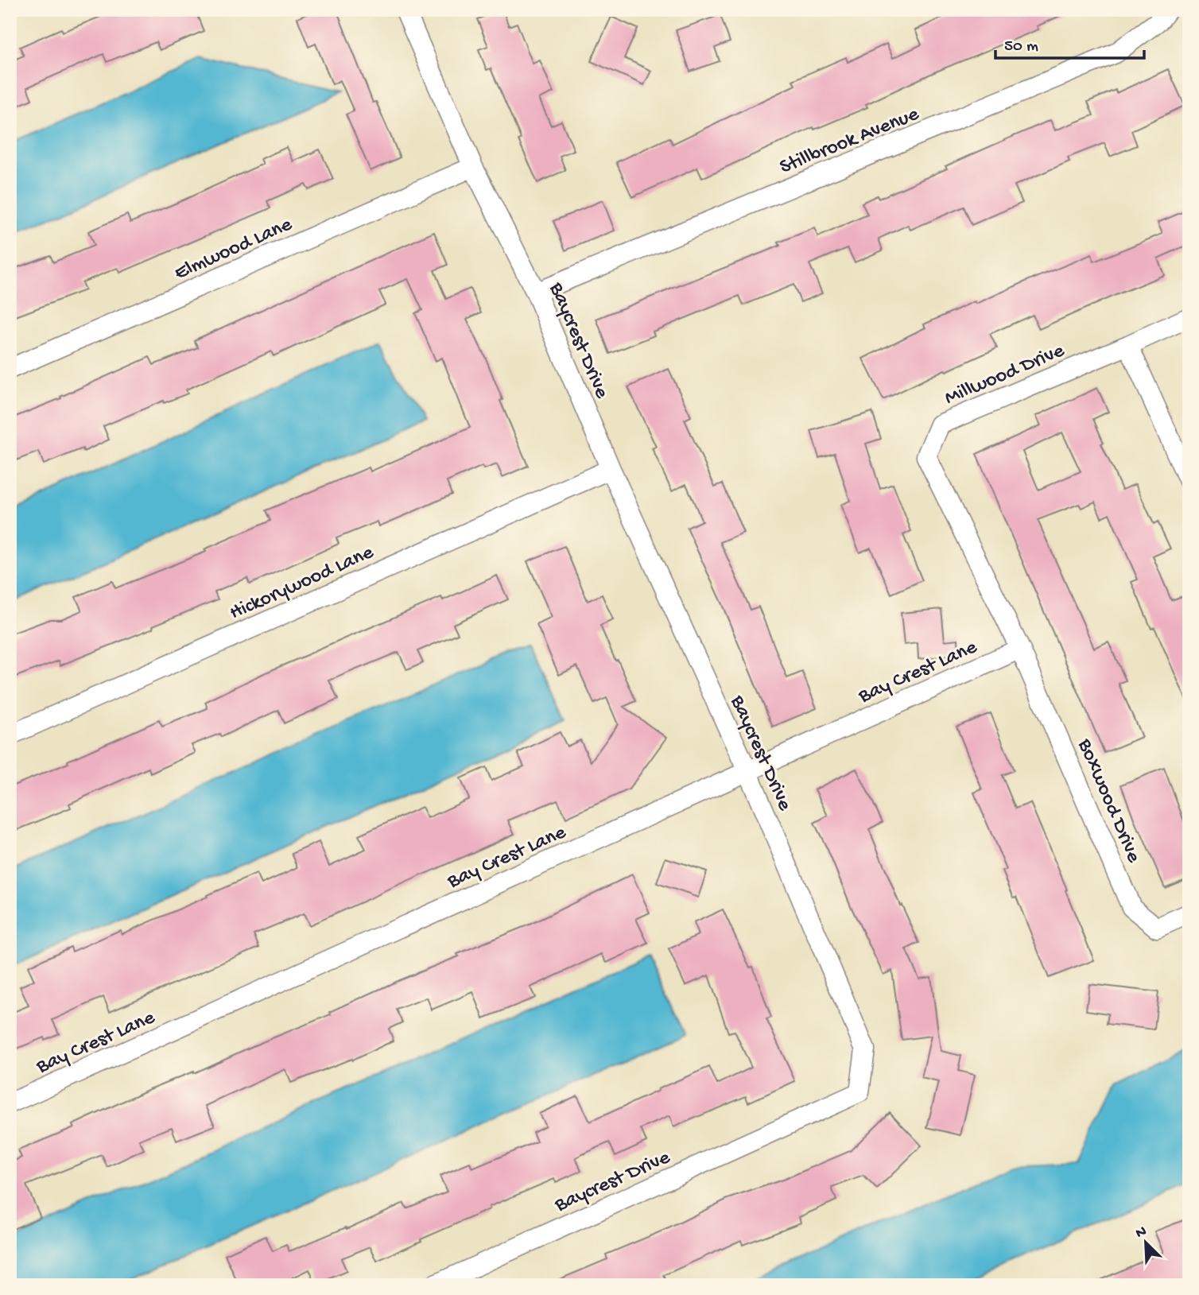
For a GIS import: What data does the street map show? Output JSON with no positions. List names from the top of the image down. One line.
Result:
{"streets":{"street":["Stillbrook Avenue","Elmwood Lane","Baycrest Drive","Millwood Drive","Hickorywood Lane","Bay Crest Lane","Boxwood Drive"]},"crossings":[["Stillbrook Avenue","Baycrest Drive"],["Elmwood Lane","Baycrest Drive"],["Baycrest Drive","Hickorywood Lane"],["Baycrest Drive","Bay Crest Lane"],["Millwood Drive","Bay Crest Lane"],["Millwood Drive","Boxwood Drive"],["Bay Crest Lane","Boxwood Drive"]],"scale_bar":"50 m","north":"top left"}
